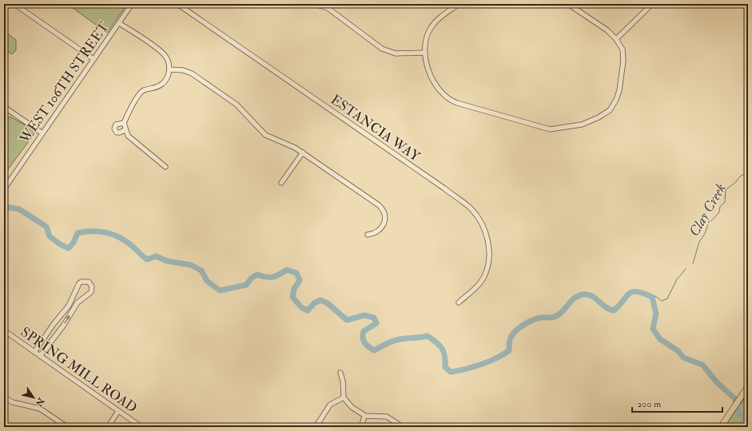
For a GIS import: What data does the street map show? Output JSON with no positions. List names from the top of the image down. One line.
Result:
{"streets":{"street":["WEST 106TH STREET","ESTANCIA WAY","SPRING MILL ROAD"]},"water":["Clay Creek"],"scale_bar":"200 m","north":"bottom right"}
